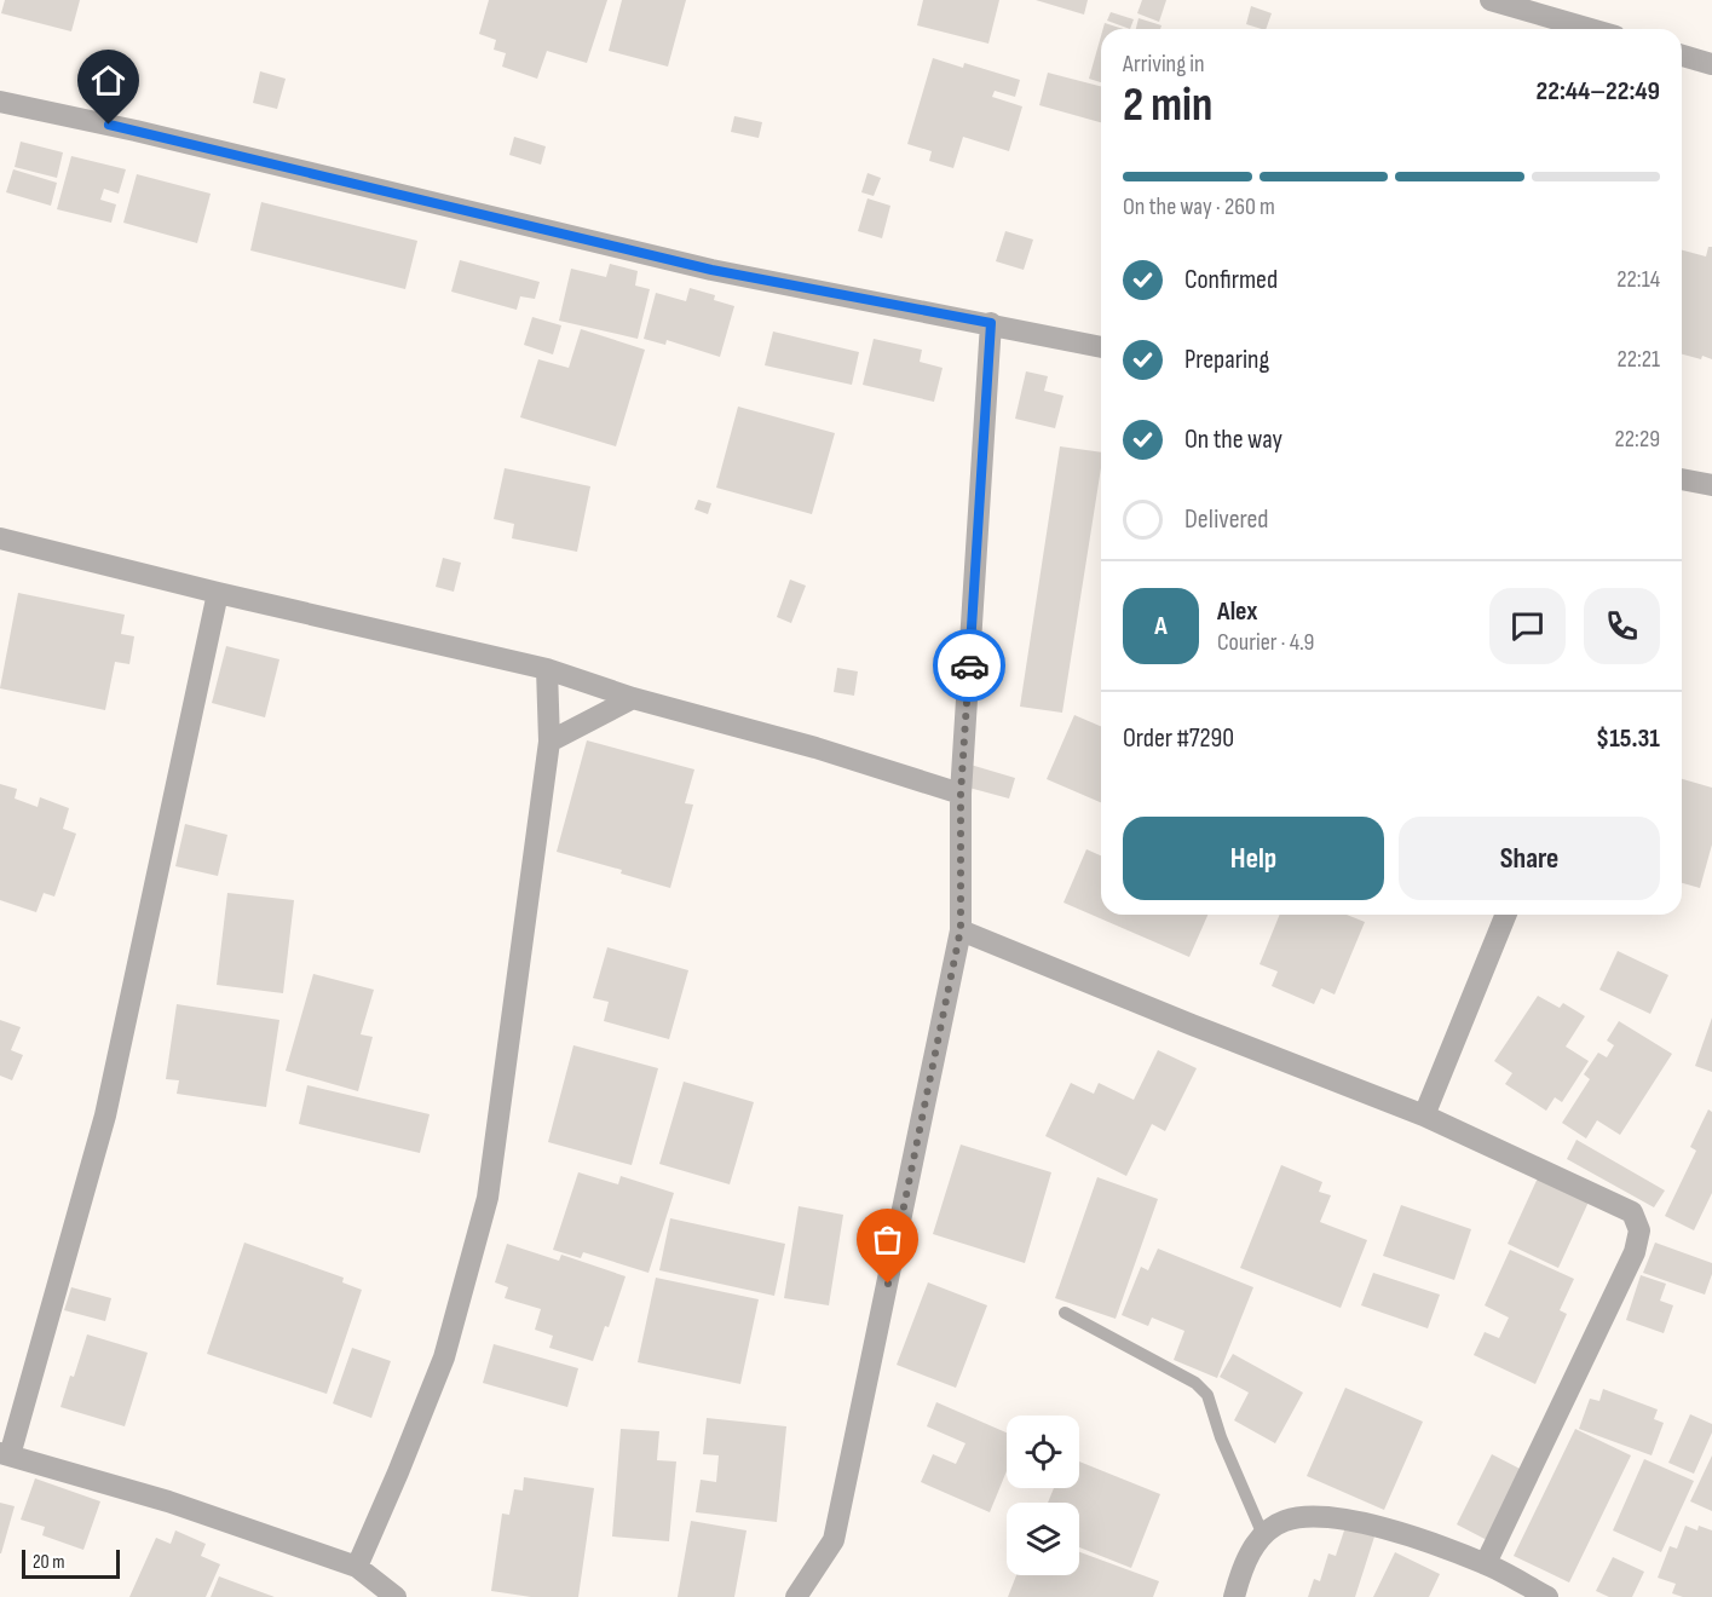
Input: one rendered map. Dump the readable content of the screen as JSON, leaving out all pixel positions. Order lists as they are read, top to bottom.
{
  "scale_bar": "20 m",
  "page": {
    "heading": ["2 min", "Arriving in", "22:44–22:49"],
    "panel": [
      "Alex",
      "Courier · 4.9",
      "Order #7290",
      "$15.31"
    ],
    "bar": "On the way · 260 m",
    "list": [
      ["Confirmed", "22:14"],
      ["Preparing", "22:21"],
      ["On the way", "22:29"],
      "Delivered"
    ],
    "round": "A",
    "buttons": ["Help", "Share"],
    "scale": "20 m"
  }
}
